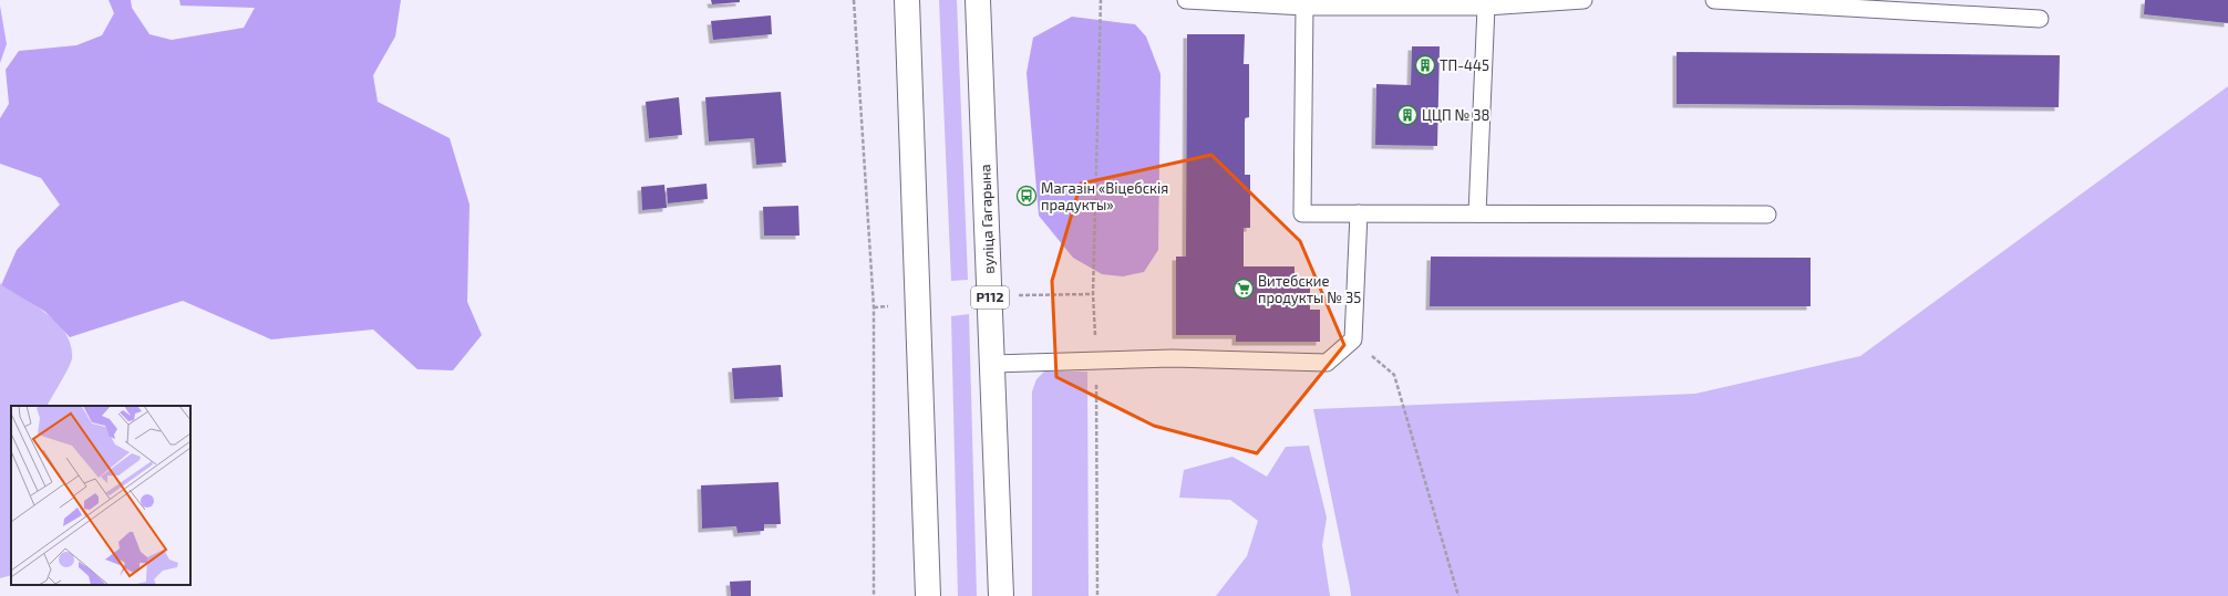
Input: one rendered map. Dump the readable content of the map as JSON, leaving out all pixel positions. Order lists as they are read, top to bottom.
{
  "streets": {
    "main road": ["вуліца Гагарына", "Р112"]
  },
  "places": {
    "building": ["ТП-445", "ЦЦП № 38"],
    "bus stop": ["Магазін «Віцебскія прадукты»"],
    "supermarket": ["Витебские продукты № 35"]
  }
}
